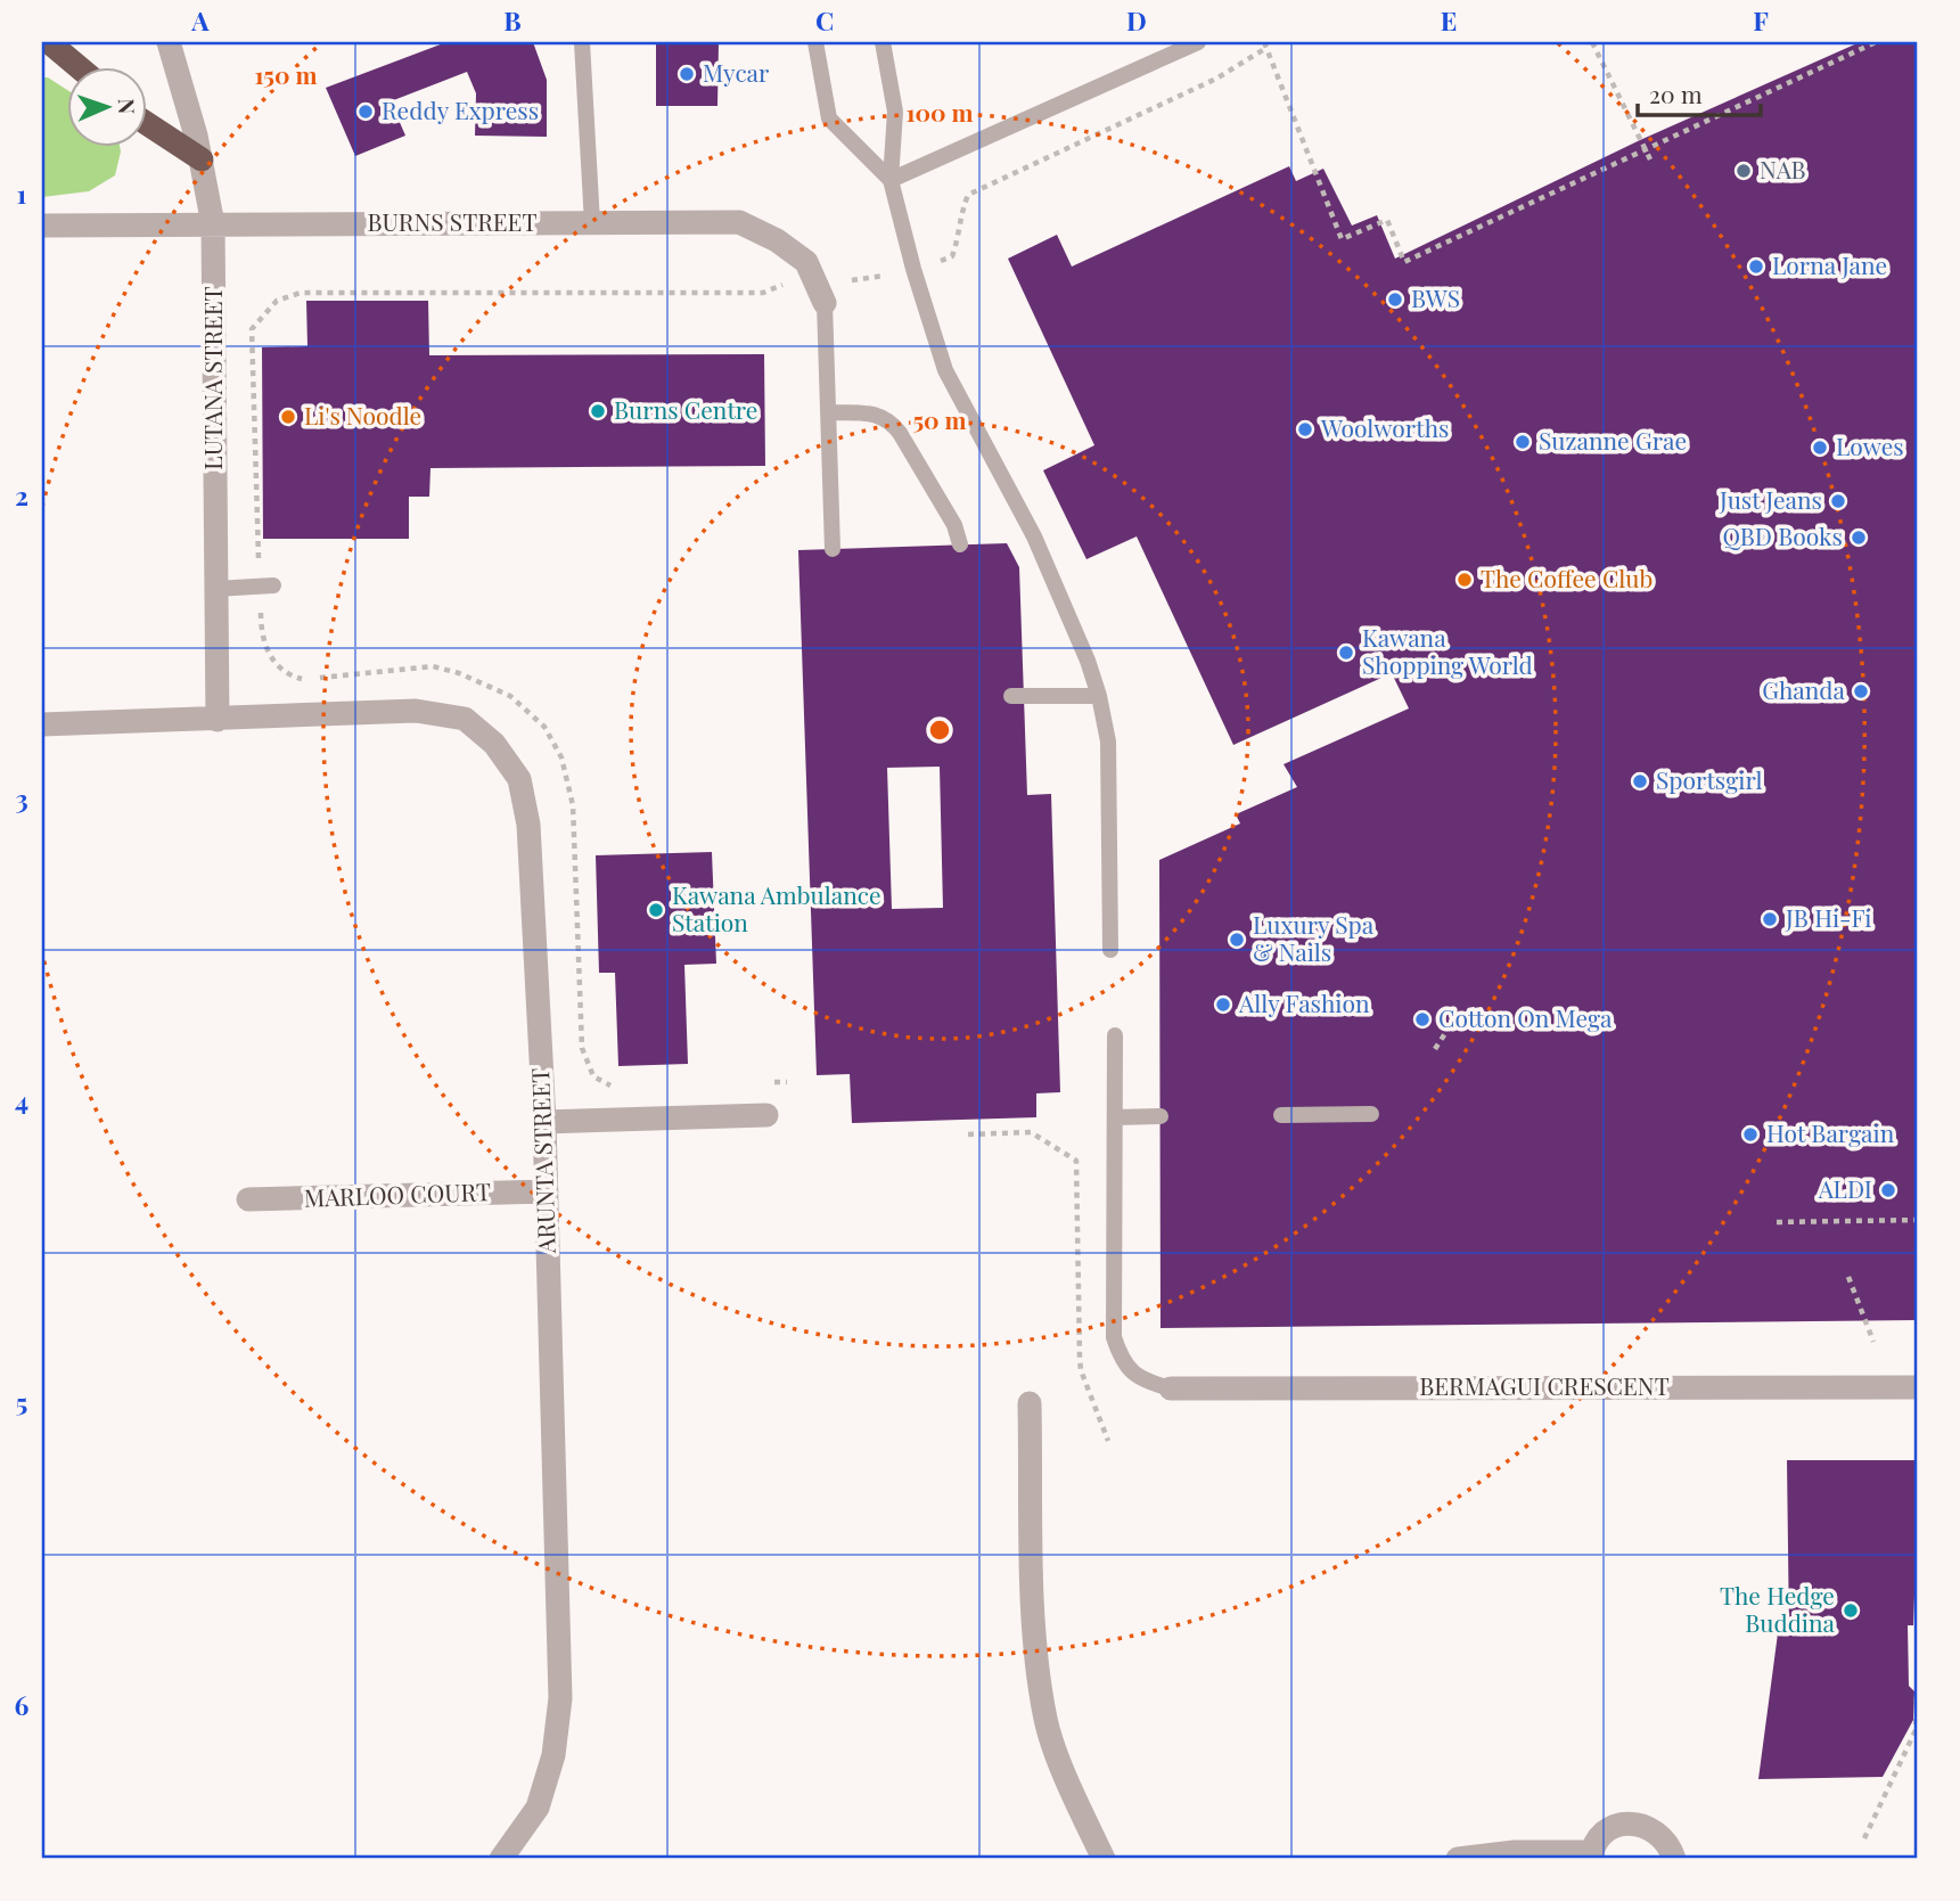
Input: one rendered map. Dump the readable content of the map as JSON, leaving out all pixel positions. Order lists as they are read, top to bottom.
{
  "streets": {
    "street": [
      "BURNS STREET",
      "LUTANA STREET",
      "ARUNTA STREET",
      "MARLOO COURT",
      "BERMAGUI CRESCENT"
    ]
  },
  "crossings": [
    ["BURNS STREET", "LUTANA STREET"],
    ["LUTANA STREET", "ARUNTA STREET"],
    ["ARUNTA STREET", "MARLOO COURT"]
  ],
  "places": [
    "Mycar",
    "Reddy Express",
    "NAB",
    "Lorna Jane",
    "BWS",
    "Burns Centre",
    "Li's Noodle",
    "Woolworths",
    "Suzanne Grae",
    "Lowes",
    "Just Jeans",
    "QBD Books",
    "The Coffee Club",
    "Kawana Shopping World",
    "Ghanda",
    "Sportsgirl",
    "Kawana Ambulance Station",
    "JB Hi-Fi",
    "Luxury Spa & Nails",
    "Ally Fashion",
    "Cotton On Mega",
    "Hot Bargain",
    "ALDI",
    "The Hedge Buddina"
  ],
  "scale_bar": "20 m",
  "north": "right",
  "grid": {
    "columns": [
      "A",
      "B",
      "C",
      "D",
      "E",
      "F"
    ],
    "rows": [
      "1",
      "2",
      "3",
      "4",
      "5",
      "6"
    ]
  },
  "rings": ["150 m", "100 m", "50 m"]
}
